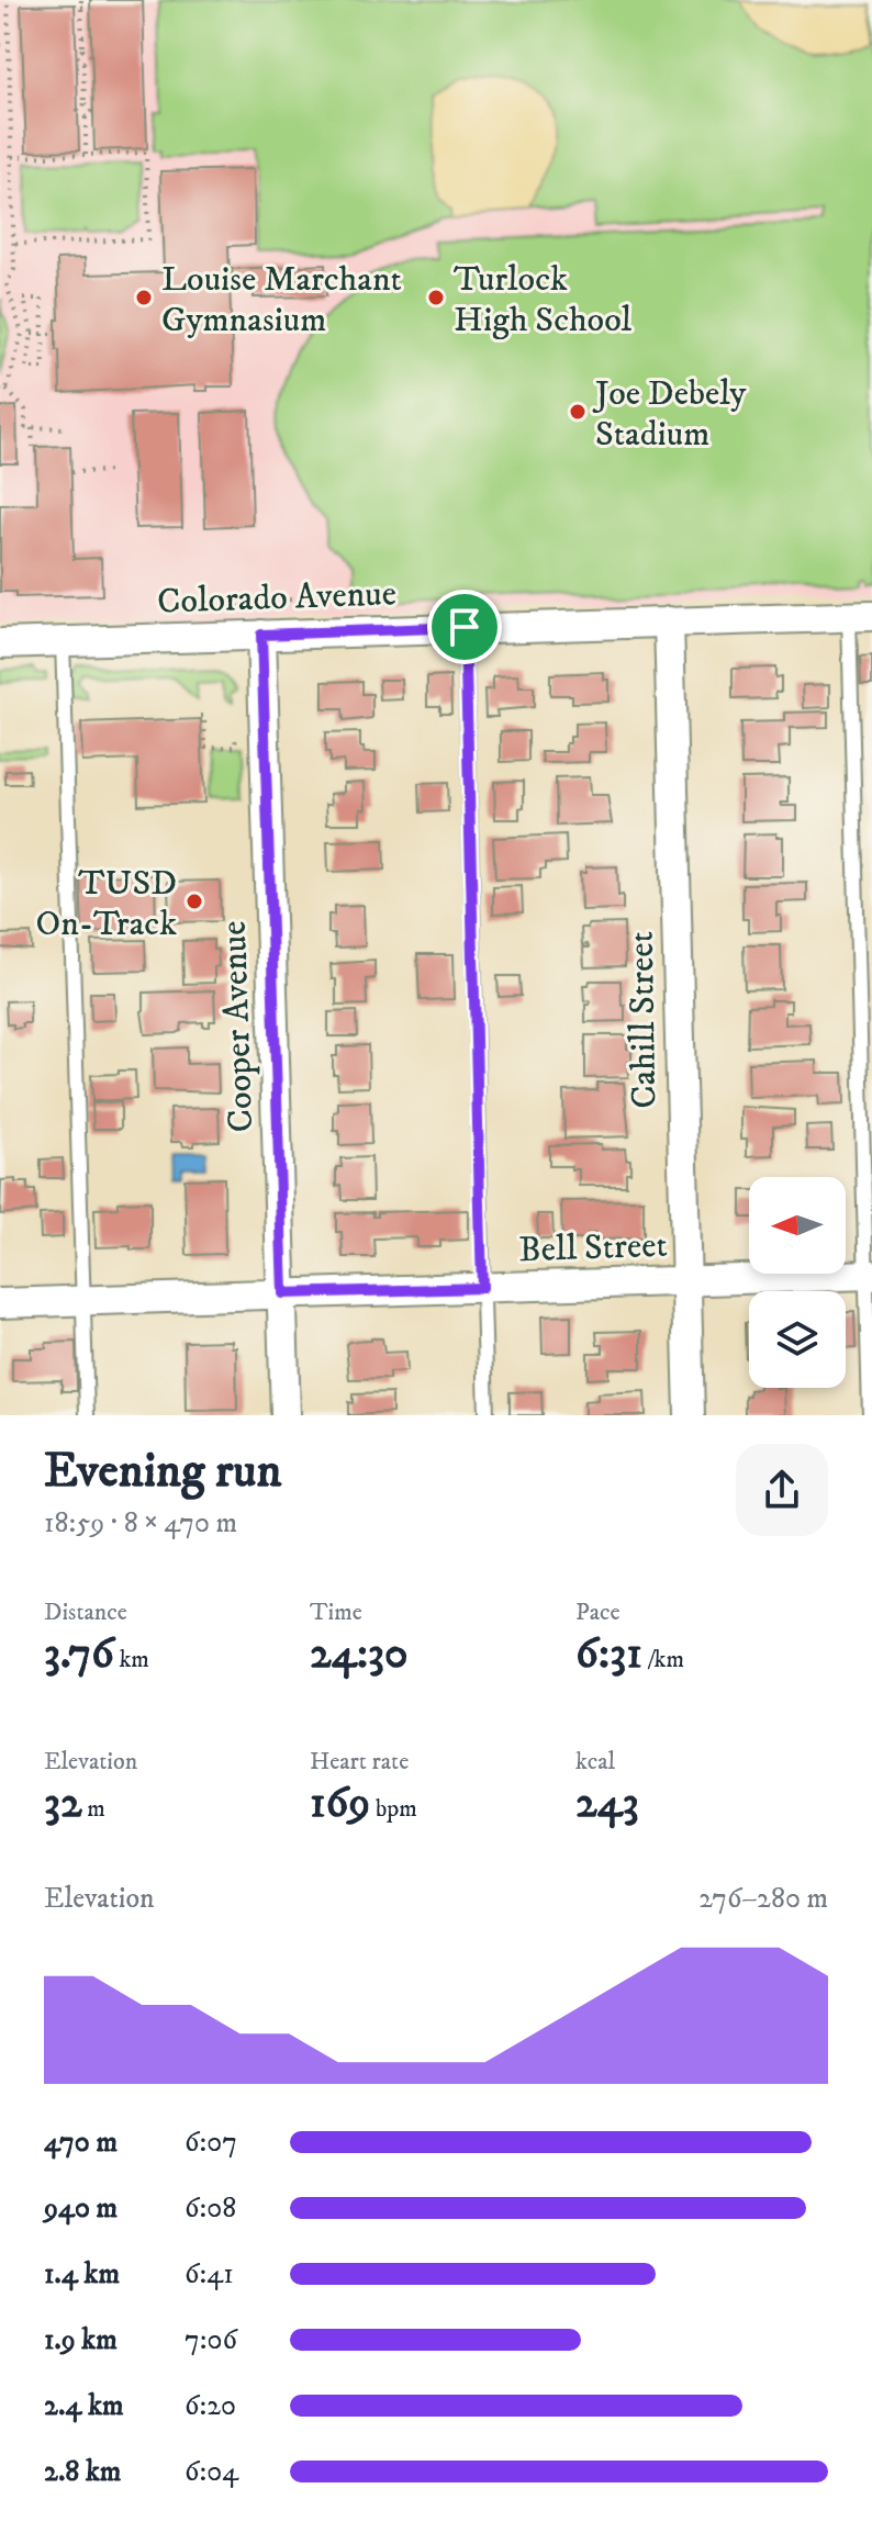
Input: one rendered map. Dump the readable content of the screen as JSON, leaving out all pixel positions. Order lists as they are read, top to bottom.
{
  "streets": {
    "street": [
      "Colorado Avenue",
      "Cahill Street",
      "Cooper Avenue",
      "Bell Street"
    ]
  },
  "crossings": [
    ["Colorado Avenue", "Cahill Street"],
    ["Colorado Avenue", "Cooper Avenue"],
    ["Cahill Street", "Bell Street"],
    ["Cooper Avenue", "Bell Street"]
  ],
  "places": [
    "Louise Marchant Gymnasium",
    "Turlock High School",
    "Joe Debely Stadium",
    "TUSD On-Track"
  ],
  "north": "left",
  "page": {
    "heading": ["Evening run", "18:59 · 8 × 470 m"],
    "stats": [
      ["Distance", "3.76 km"],
      ["Time", "24:30"],
      ["Pace", "6:31 /km"],
      ["Elevation", "32 m"],
      ["Heart rate", "169 bpm"],
      ["kcal", "243"]
    ],
    "chart": ["Elevation", "276–280 m"],
    "list": [
      {
        "name": "470 m",
        "note": "6:07"
      },
      {
        "name": "940 m",
        "note": "6:08"
      },
      {
        "name": "1.4 km",
        "note": "6:41"
      },
      {
        "name": "1.9 km",
        "note": "7:06"
      },
      {
        "name": "2.4 km",
        "note": "6:20"
      },
      {
        "name": "2.8 km",
        "note": "6:04"
      }
    ]
  }
}
